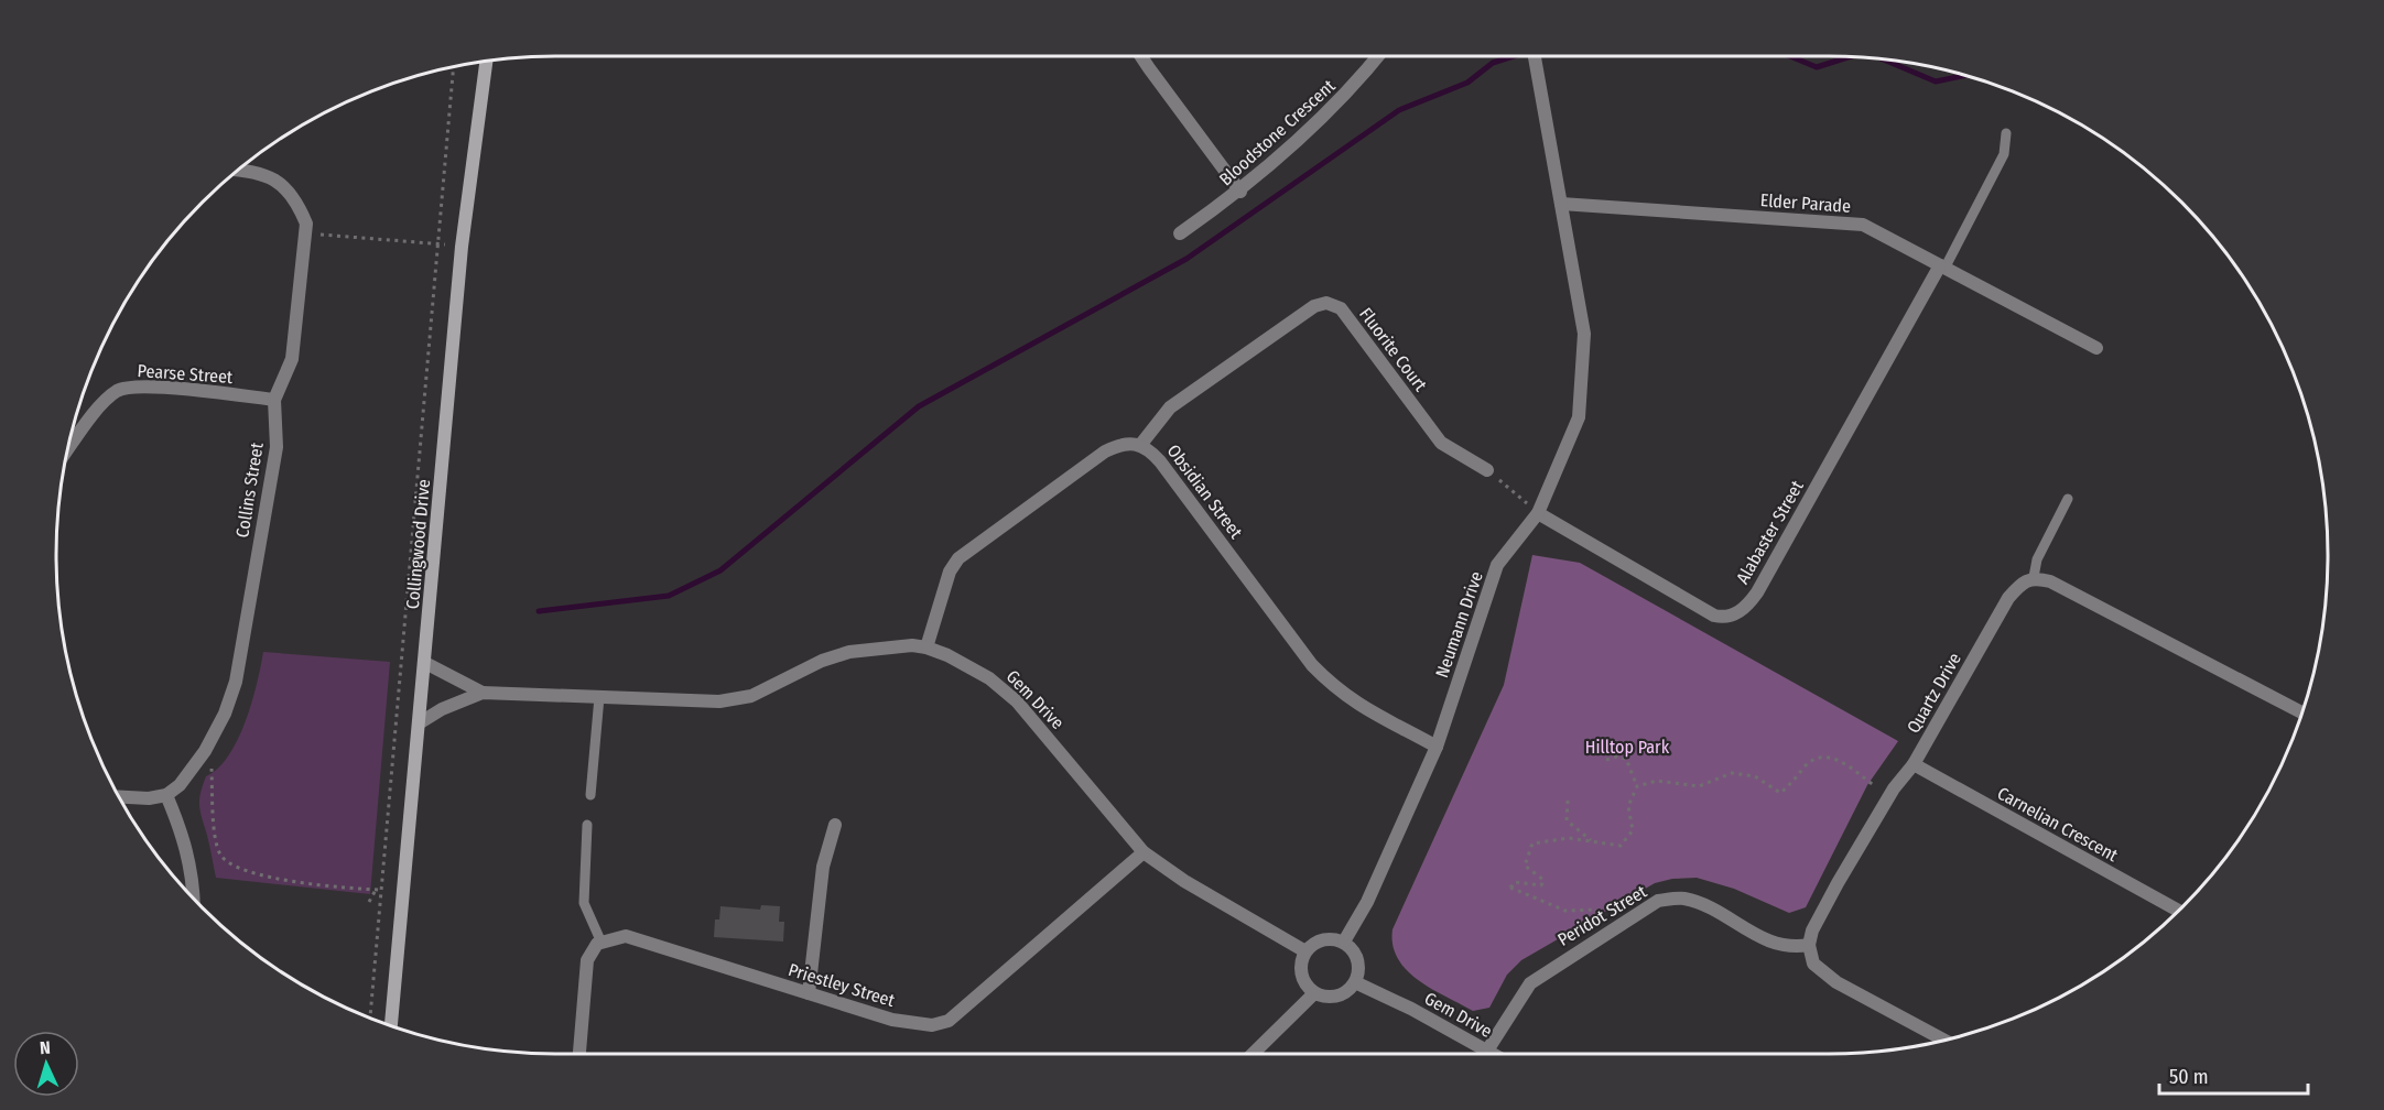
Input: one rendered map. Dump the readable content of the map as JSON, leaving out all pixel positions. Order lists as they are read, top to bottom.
{
  "streets": {
    "main road": ["Collingwood Drive"],
    "street": [
      "Bloodstone Crescent",
      "Elder Parade",
      "Fluorite Court",
      "Pearse Street",
      "Collins Street",
      "Obsidian Street",
      "Alabaster Street",
      "Neumann Drive",
      "Quartz Drive",
      "Gem Drive",
      "Carnelian Crescent",
      "Peridot Street",
      "Priestley Street"
    ]
  },
  "crossings": [
    ["Elder Parade", "Alabaster Street"],
    ["Elder Parade", "Neumann Drive"],
    ["Fluorite Court", "Obsidian Street"],
    ["Pearse Street", "Collins Street"],
    ["Obsidian Street", "Neumann Drive"],
    ["Obsidian Street", "Gem Drive"],
    ["Alabaster Street", "Neumann Drive"],
    ["Collingwood Drive", "Gem Drive"],
    ["Neumann Drive", "Gem Drive"],
    ["Quartz Drive", "Carnelian Crescent"],
    ["Quartz Drive", "Peridot Street"],
    ["Gem Drive", "Peridot Street"],
    ["Gem Drive", "Priestley Street"]
  ],
  "parks": ["Hilltop Park"],
  "scale_bar": "50 m",
  "north": "top"
}
